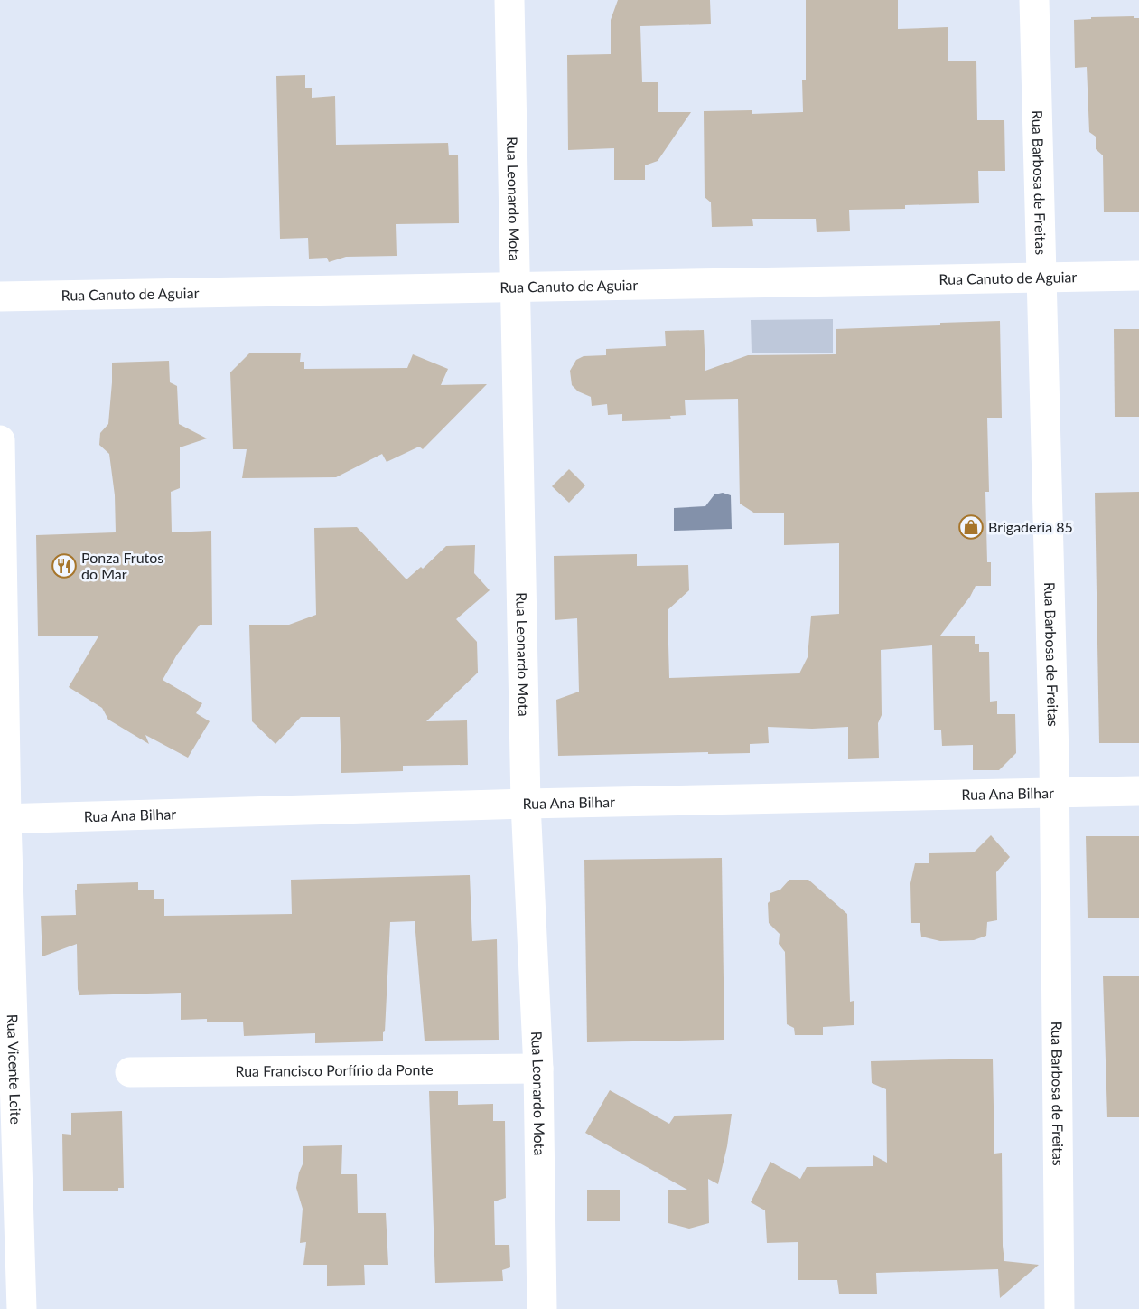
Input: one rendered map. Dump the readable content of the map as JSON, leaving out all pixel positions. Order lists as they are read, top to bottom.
{
  "streets": {
    "street": [
      "Rua Barbosa de Freitas",
      "Rua Leonardo Mota",
      "Rua Canuto de Aguiar",
      "Rua Ana Bilhar",
      "Rua Vicente Leite",
      "Rua Francisco Porfírio da Ponte"
    ]
  },
  "crossings": [
    ["Rua Barbosa de Freitas", "Rua Canuto de Aguiar"],
    ["Rua Barbosa de Freitas", "Rua Ana Bilhar"],
    ["Rua Leonardo Mota", "Rua Canuto de Aguiar"],
    ["Rua Leonardo Mota", "Rua Ana Bilhar"],
    ["Rua Leonardo Mota", "Rua Francisco Porfírio da Ponte"],
    ["Rua Ana Bilhar", "Rua Vicente Leite"]
  ],
  "places": {
    "shop": ["Brigaderia 85"],
    "restaurant": ["Ponza Frutos do Mar"]
  }
}
